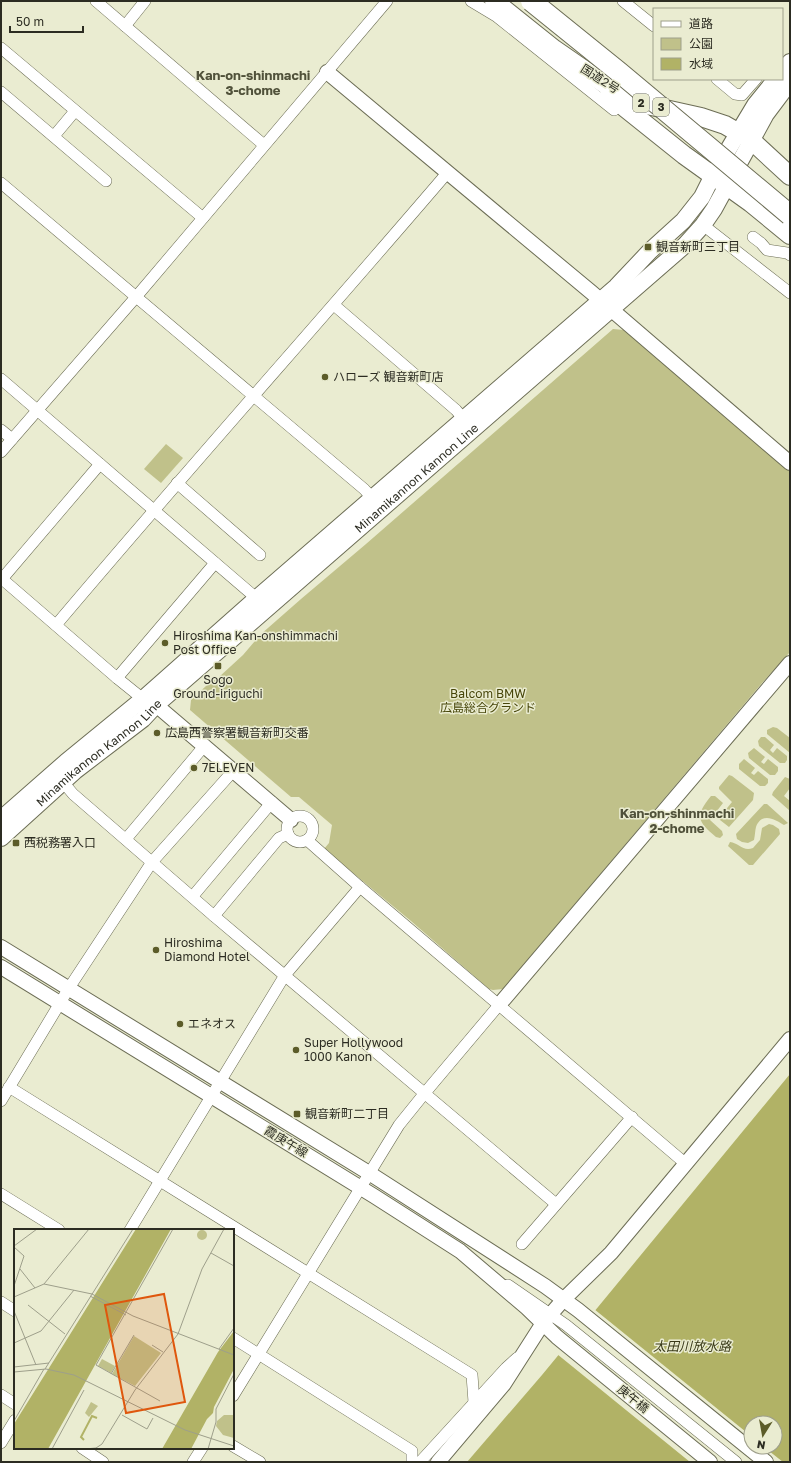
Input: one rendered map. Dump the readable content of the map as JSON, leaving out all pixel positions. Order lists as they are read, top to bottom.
{
  "streets": {
    "highway": ["国道2号", "2", "3"],
    "main road": ["Minamikannon Kannon Line"],
    "street": ["霞庚午線", "庚午橋"]
  },
  "crossings": [
    ["国道2号", "2"],
    ["国道2号", "Minamikannon Kannon Line"],
    ["2", "Minamikannon Kannon Line"],
    ["霞庚午線", "庚午橋"]
  ],
  "districts": ["Kan-on-shinmachi 3-chome", "Kan-on-shinmachi 2-chome"],
  "water": ["太田川放水路"],
  "parks": ["Balcom BMW 広島総合グランド"],
  "places": {
    "transit": [
      "観音新町三丁目",
      "Sogo Ground-iriguchi",
      "西税務署入口",
      "観音新町二丁目"
    ],
    "other": [
      "ハローズ 観音新町店",
      "Hiroshima Kan-onshimmachi Post Office",
      "広島西警察署観音新町交番",
      "7ELEVEN",
      "Hiroshima Diamond Hotel",
      "エネオス",
      "Super Hollywood 1000 Kanon"
    ]
  },
  "legend": ["道路", "公園", "水域"],
  "scale_bar": "50 m",
  "north": "bottom"
}
